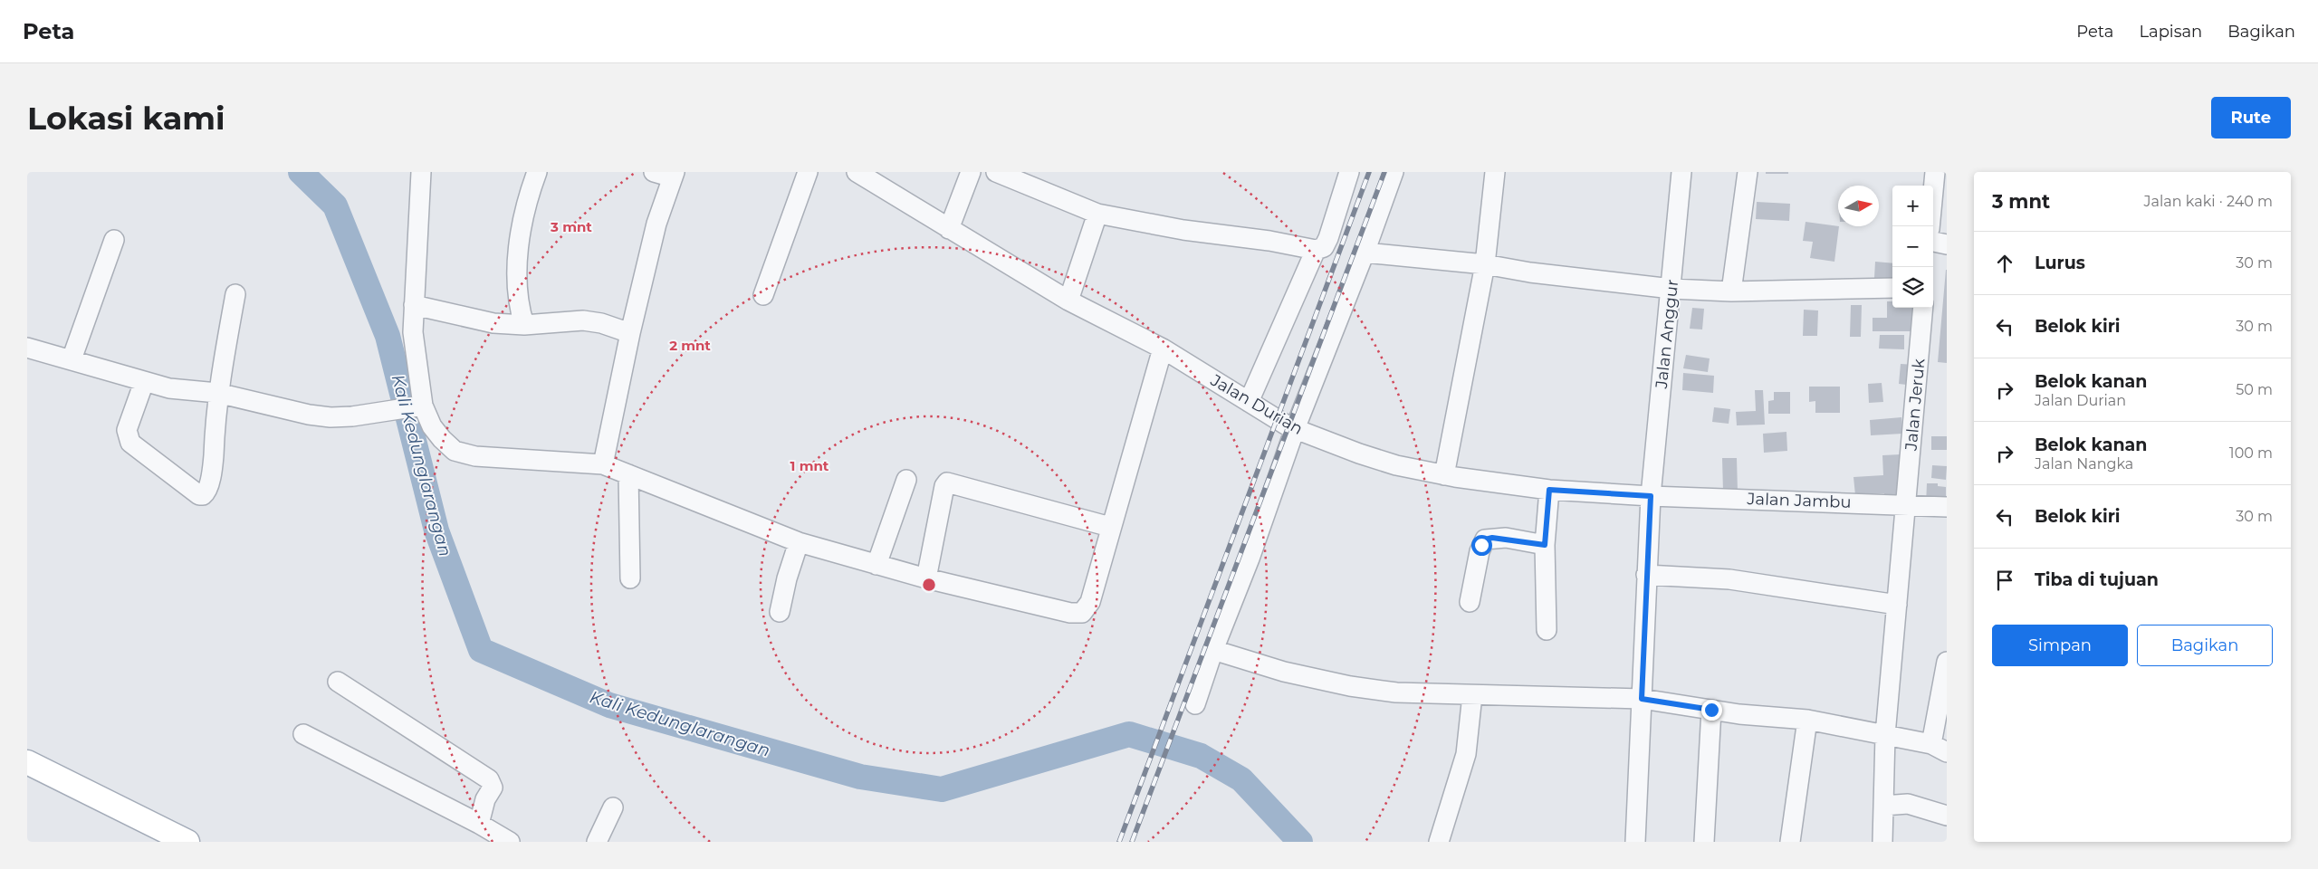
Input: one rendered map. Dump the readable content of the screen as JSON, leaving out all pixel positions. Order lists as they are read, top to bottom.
{
  "streets": {
    "street": [
      "Jalan Anggur",
      "Jalan Durian",
      "Jalan Jeruk",
      "Jalan Jambu"
    ]
  },
  "crossings": [
    ["Jalan Anggur", "Jalan Durian"],
    ["Jalan Anggur", "Jalan Jambu"],
    ["Jalan Durian", "Jalan Jambu"],
    ["Jalan Jeruk", "Jalan Jambu"]
  ],
  "water": ["Kali Kedunglarangan"],
  "north": "right",
  "page": {
    "header": "Peta",
    "nav": ["Peta", "Lapisan", "Bagikan"],
    "buttons": [
      "Rute",
      ["Simpan", "Bagikan"]
    ],
    "title": "Lokasi kami",
    "heading": ["3 mnt", "Jalan kaki · 240 m"],
    "map_buttons": ["+", "−"],
    "list": [
      ["Lurus", "30 m"],
      ["Belok kiri", "30 m"],
      ["Belok kanan", "Jalan Durian", "50 m"],
      ["Belok kanan", "Jalan Nangka", "100 m"],
      ["Belok kiri", "30 m"],
      "Tiba di tujuan"
    ]
  },
  "rings": ["3 mnt", "2 mnt", "1 mnt"]
}
